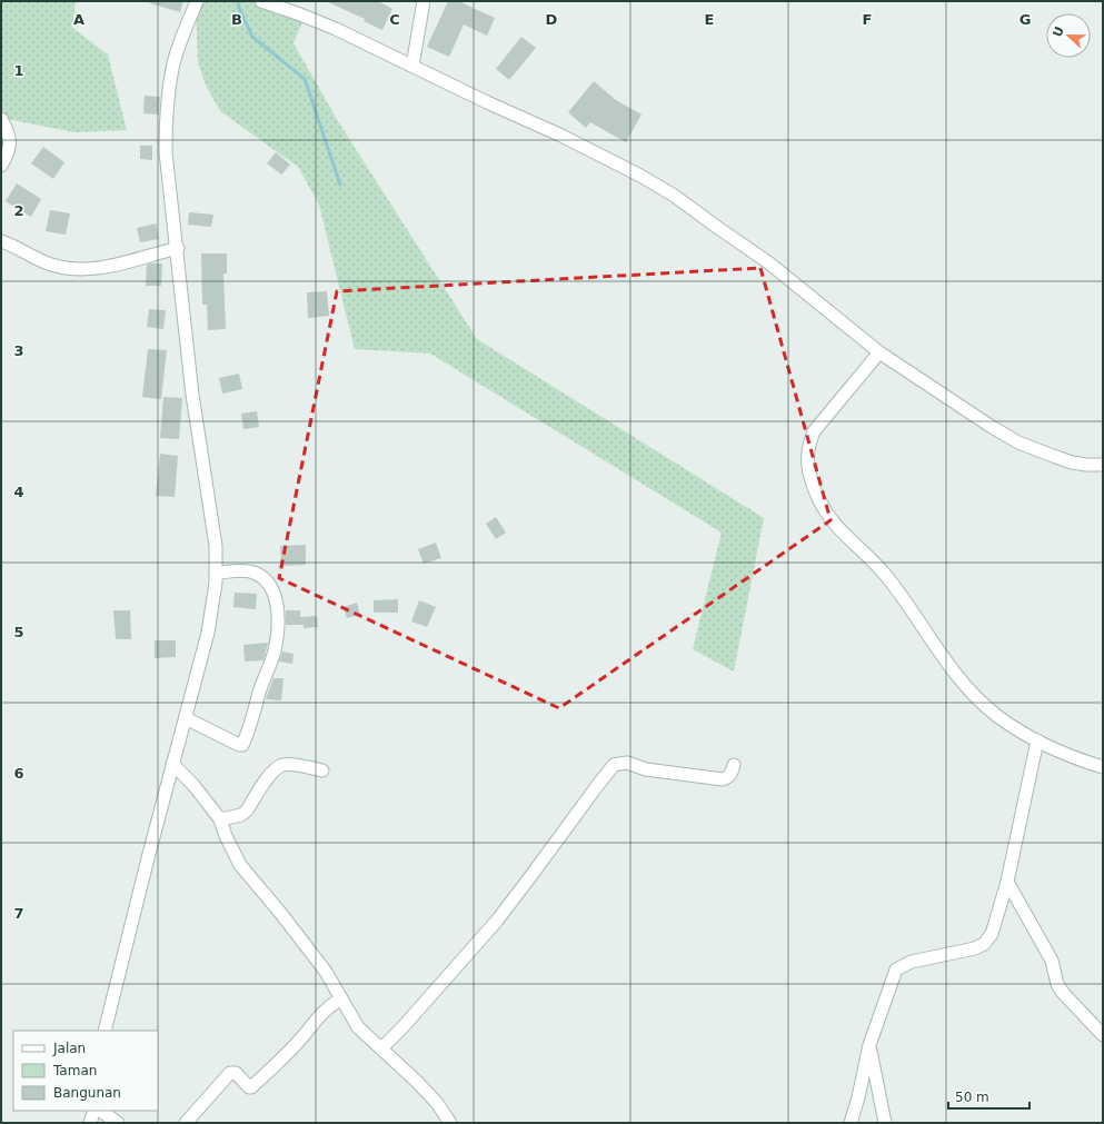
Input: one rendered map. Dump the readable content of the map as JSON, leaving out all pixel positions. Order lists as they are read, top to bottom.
{
  "legend": ["Jalan", "Taman", "Bangunan"],
  "scale_bar": "50 m",
  "north": "left",
  "grid": {
    "columns": [
      "A",
      "B",
      "C",
      "D",
      "E",
      "F",
      "G"
    ],
    "rows": [
      "1",
      "2",
      "3",
      "4",
      "5",
      "6",
      "7"
    ]
  }
}
